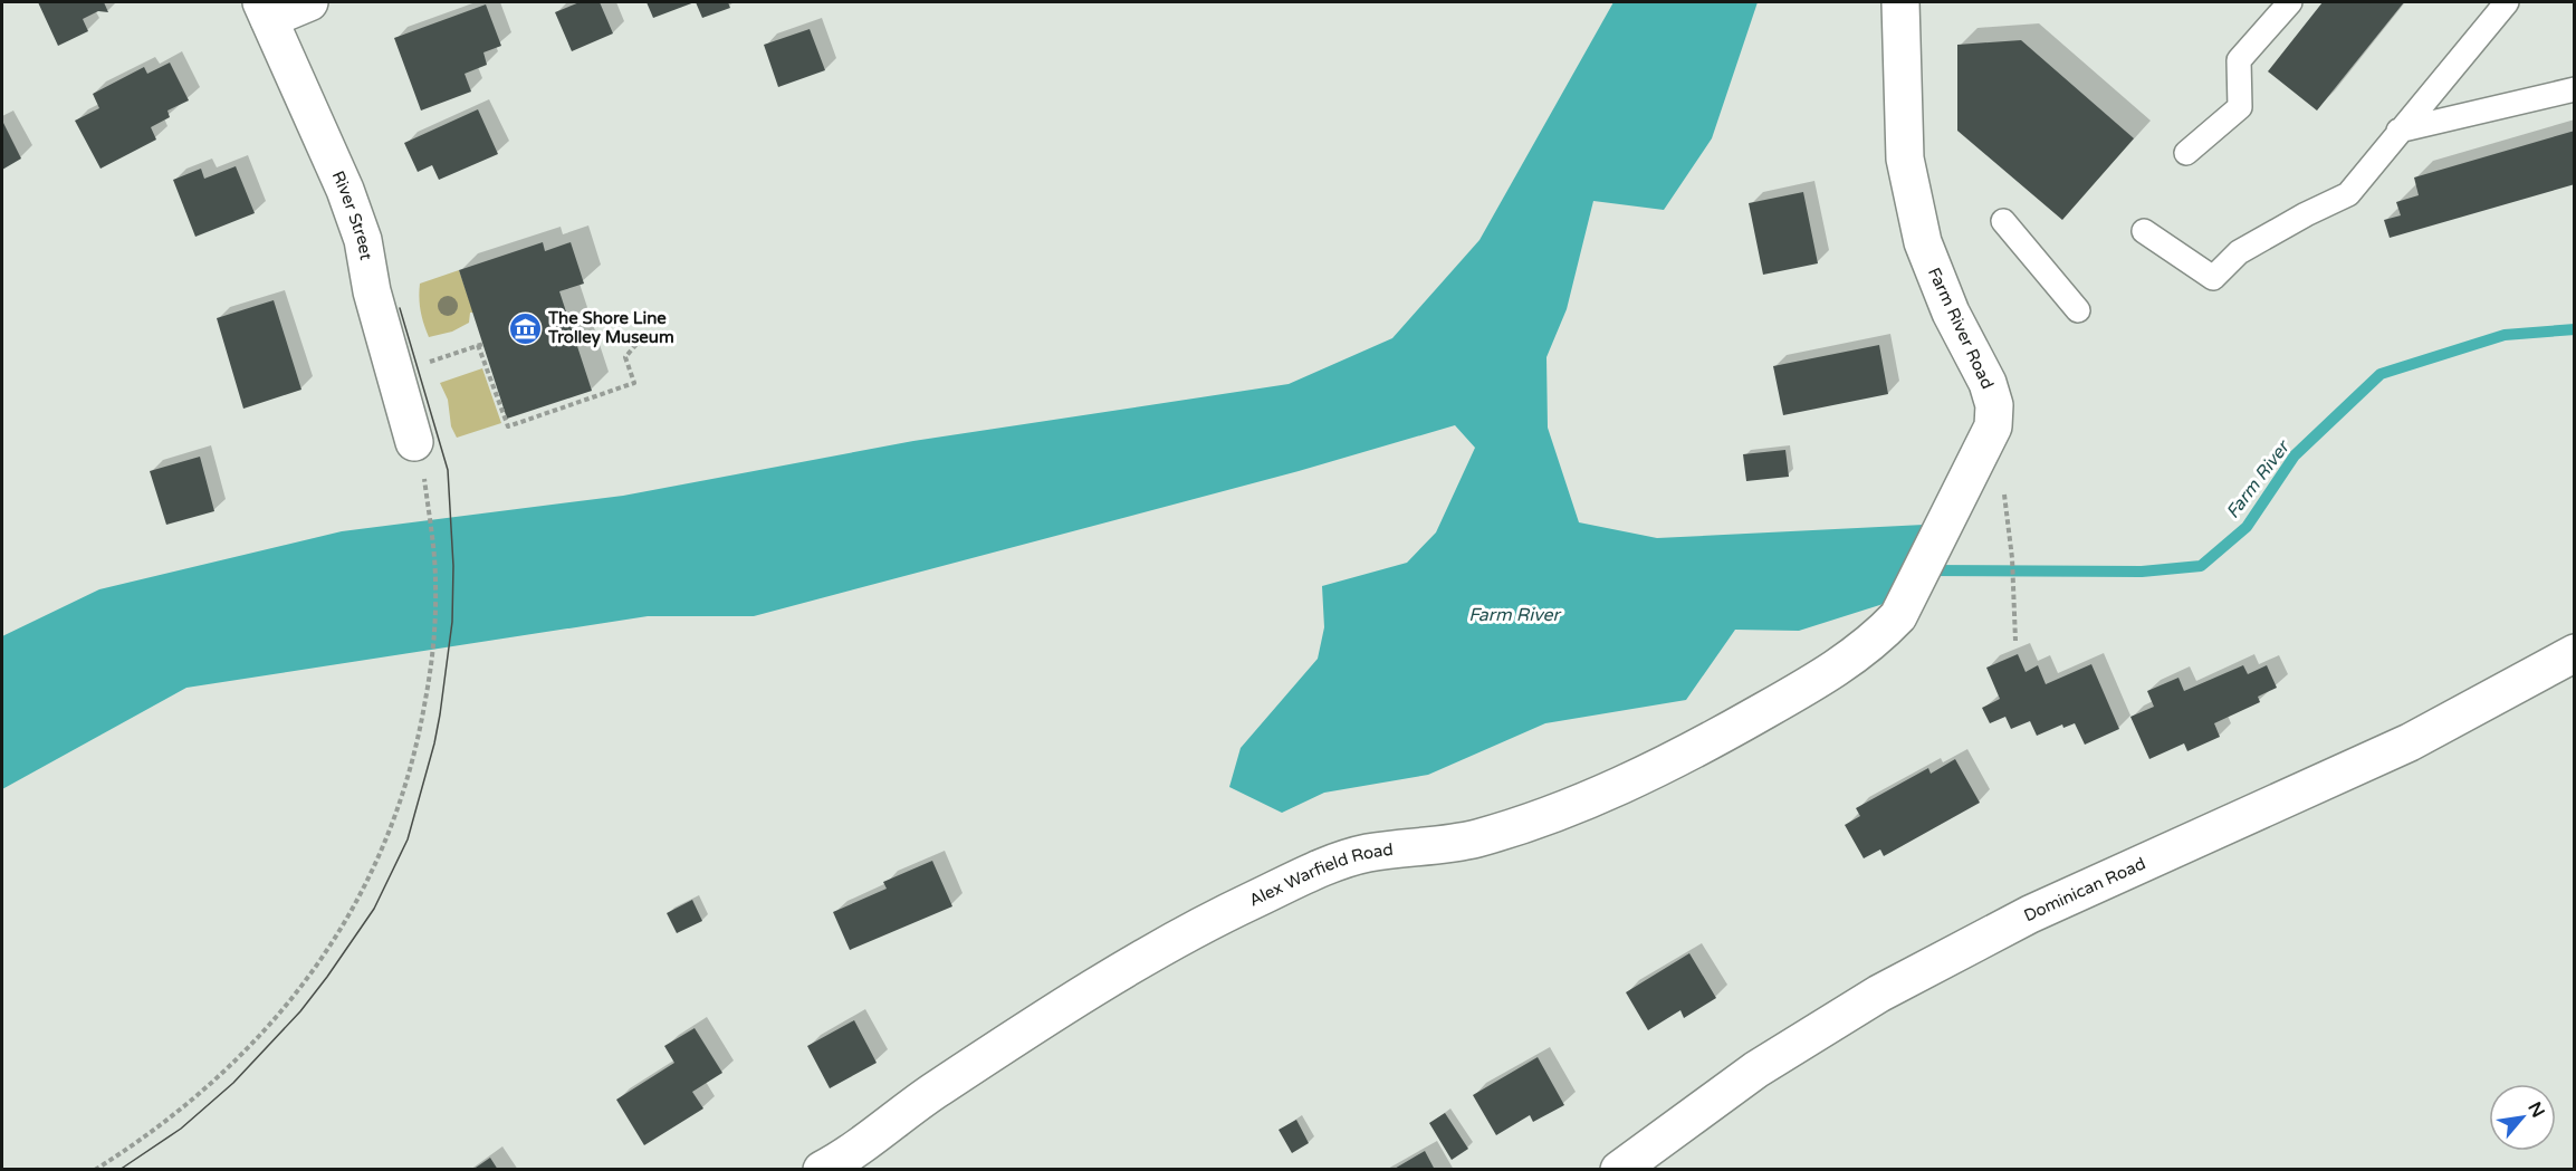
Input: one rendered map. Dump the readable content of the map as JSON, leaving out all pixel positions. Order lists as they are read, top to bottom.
{
  "streets": {
    "street": [
      "River Street",
      "Farm River Road",
      "Alex Warfield Road",
      "Dominican Road"
    ]
  },
  "crossings": [
    ["Farm River Road", "Alex Warfield Road"]
  ],
  "water": ["Farm River"],
  "places": {
    "museum": ["The Shore Line Trolley Museum"]
  },
  "north": "top right"
}
